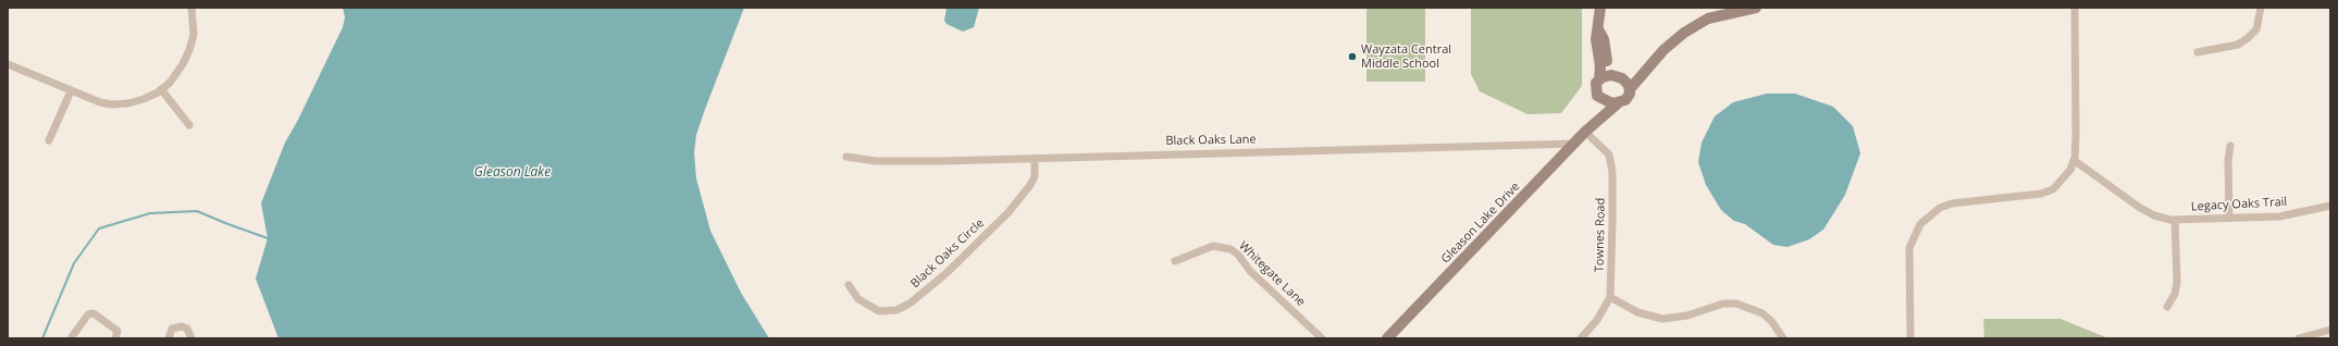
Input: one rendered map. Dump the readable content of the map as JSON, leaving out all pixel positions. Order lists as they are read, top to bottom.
{
  "streets": {
    "main road": ["Gleason Lake Drive"],
    "street": [
      "Black Oaks Lane",
      "Legacy Oaks Trail",
      "Townes Road",
      "Black Oaks Circle",
      "Whitegate Lane"
    ]
  },
  "crossings": [
    ["Black Oaks Lane", "Gleason Lake Drive"],
    ["Black Oaks Lane", "Black Oaks Circle"],
    ["Gleason Lake Drive", "Townes Road"]
  ],
  "water": ["Gleason Lake"],
  "places": ["Wayzata Central Middle School"]
}
